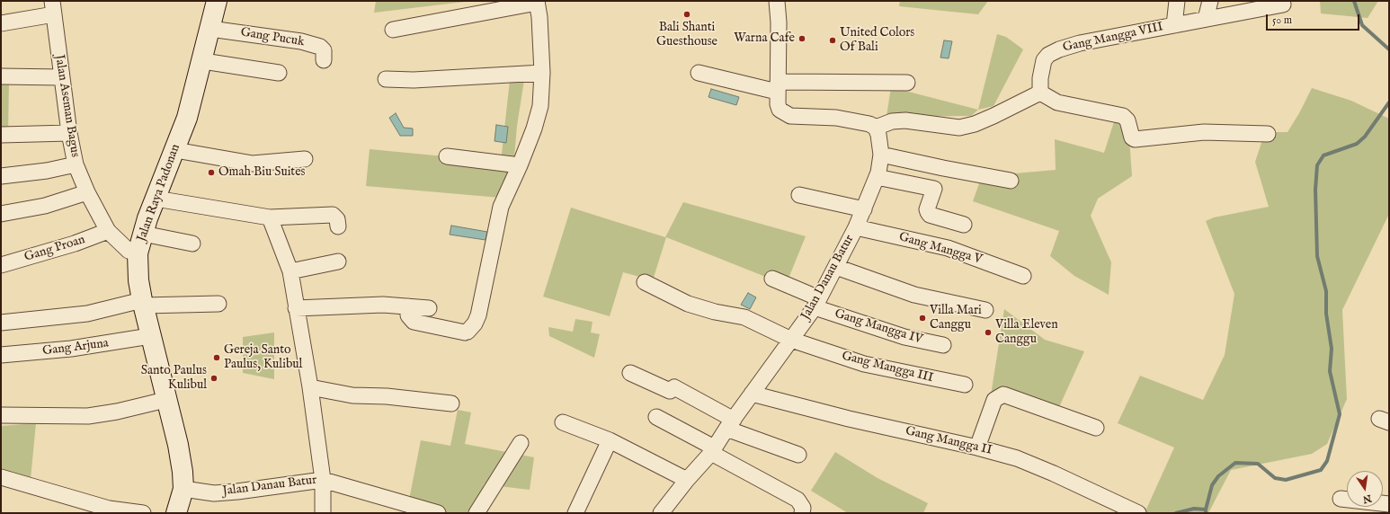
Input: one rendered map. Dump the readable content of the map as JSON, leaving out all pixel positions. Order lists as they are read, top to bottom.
{
  "streets": {
    "main road": ["Jalan Raya Padonan"],
    "street": [
      "Gang Pucuk",
      "Gang Mangga VIII",
      "Jalan Aseman Bagus",
      "Gang Proan",
      "Gang Mangga V",
      "Jalan Danau Batur",
      "Gang Mangga IV",
      "Gang Arjuna",
      "Gang Mangga III",
      "Gang Mangga II"
    ]
  },
  "crossings": [
    ["Gang Pucuk", "Jalan Raya Padonan"],
    ["Jalan Aseman Bagus", "Jalan Raya Padonan"],
    ["Jalan Aseman Bagus", "Gang Proan"],
    ["Jalan Raya Padonan", "Jalan Danau Batur"],
    ["Jalan Raya Padonan", "Gang Arjuna"],
    ["Gang Mangga V", "Jalan Danau Batur"],
    ["Jalan Danau Batur", "Gang Mangga IV"],
    ["Jalan Danau Batur", "Gang Mangga III"],
    ["Jalan Danau Batur", "Gang Mangga II"]
  ],
  "places": [
    "Bali Shanti Guesthouse",
    "Warna Cafe",
    "United Colors Of Bali",
    "Omah Biu Suites",
    "Villa Mari Canggu",
    "Villa Eleven Canggu",
    "Gereja Santo Paulus, Kulibul",
    "Santo Paulus Kulibul"
  ],
  "scale_bar": "50 m",
  "north": "bottom"
}
